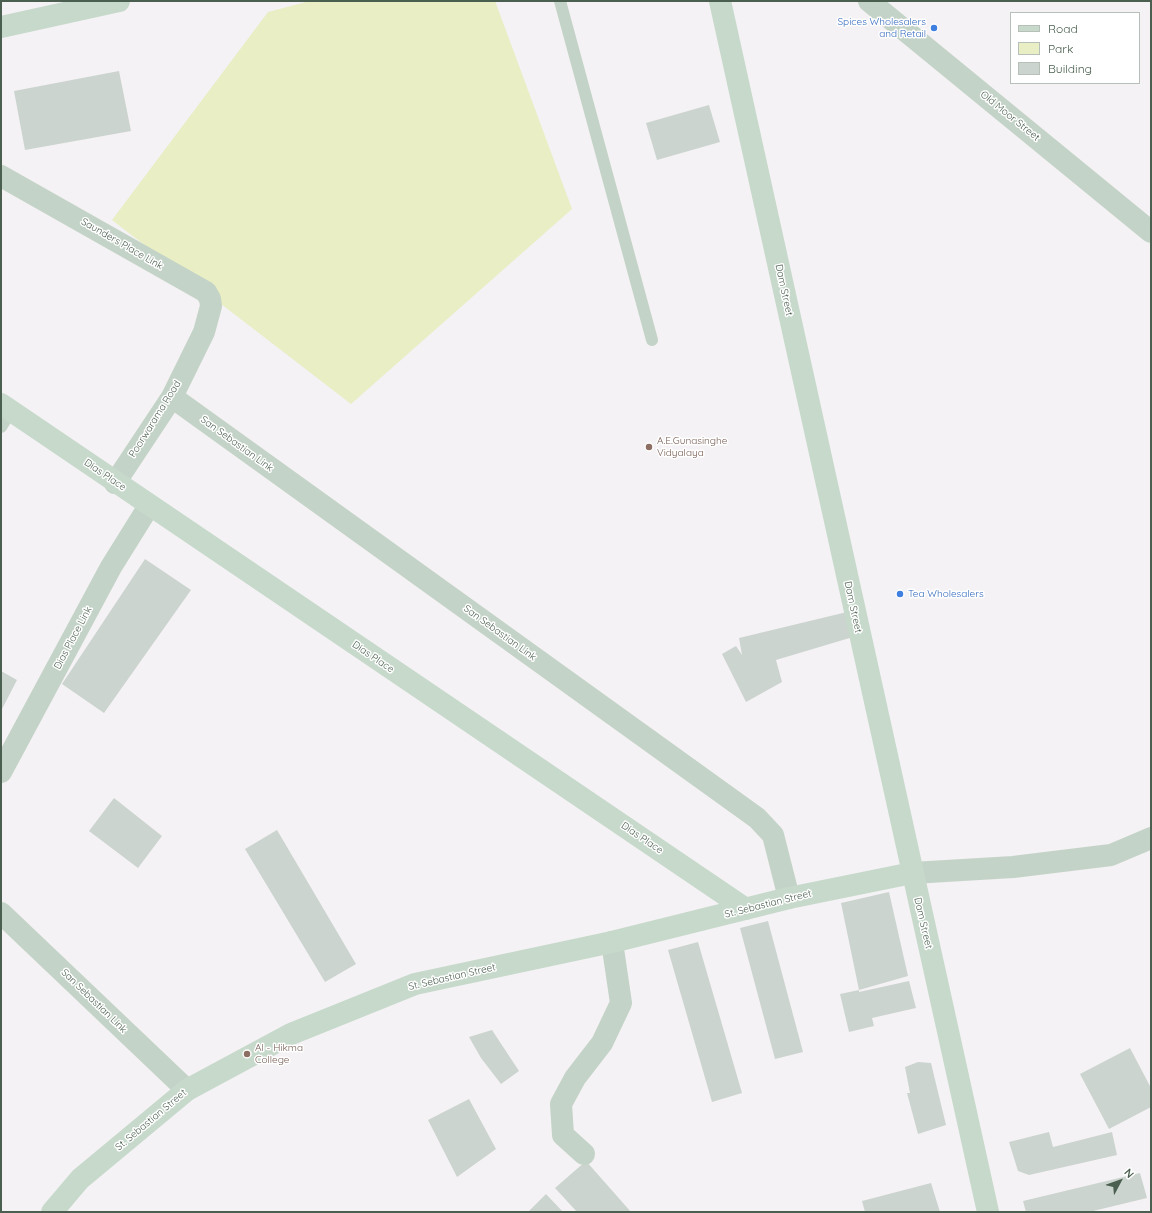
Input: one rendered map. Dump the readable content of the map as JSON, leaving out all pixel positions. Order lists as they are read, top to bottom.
{
  "streets": {
    "street": [
      "Old Moor Street",
      "Saunders Place Link",
      "Dam Street",
      "Poorwarama Road",
      "San Sebastian Link",
      "Dias Place",
      "Dias Place Link",
      "St. Sebastian Street"
    ]
  },
  "crossings": [
    ["Saunders Place Link", "Poorwarama Road"],
    ["Dam Street", "St. Sebastian Street"],
    ["Poorwarama Road", "San Sebastian Link"],
    ["Poorwarama Road", "Dias Place"],
    ["San Sebastian Link", "St. Sebastian Street"],
    ["Dias Place", "Dias Place Link"],
    ["Dias Place", "St. Sebastian Street"]
  ],
  "places": [
    "Spices Wholesalers and Retail",
    "A.E.Gunasinghe Vidyalaya",
    "Tea Wholesalers",
    "Al - Hikma College"
  ],
  "legend": ["Road", "Park", "Building"],
  "north": "top right"
}
